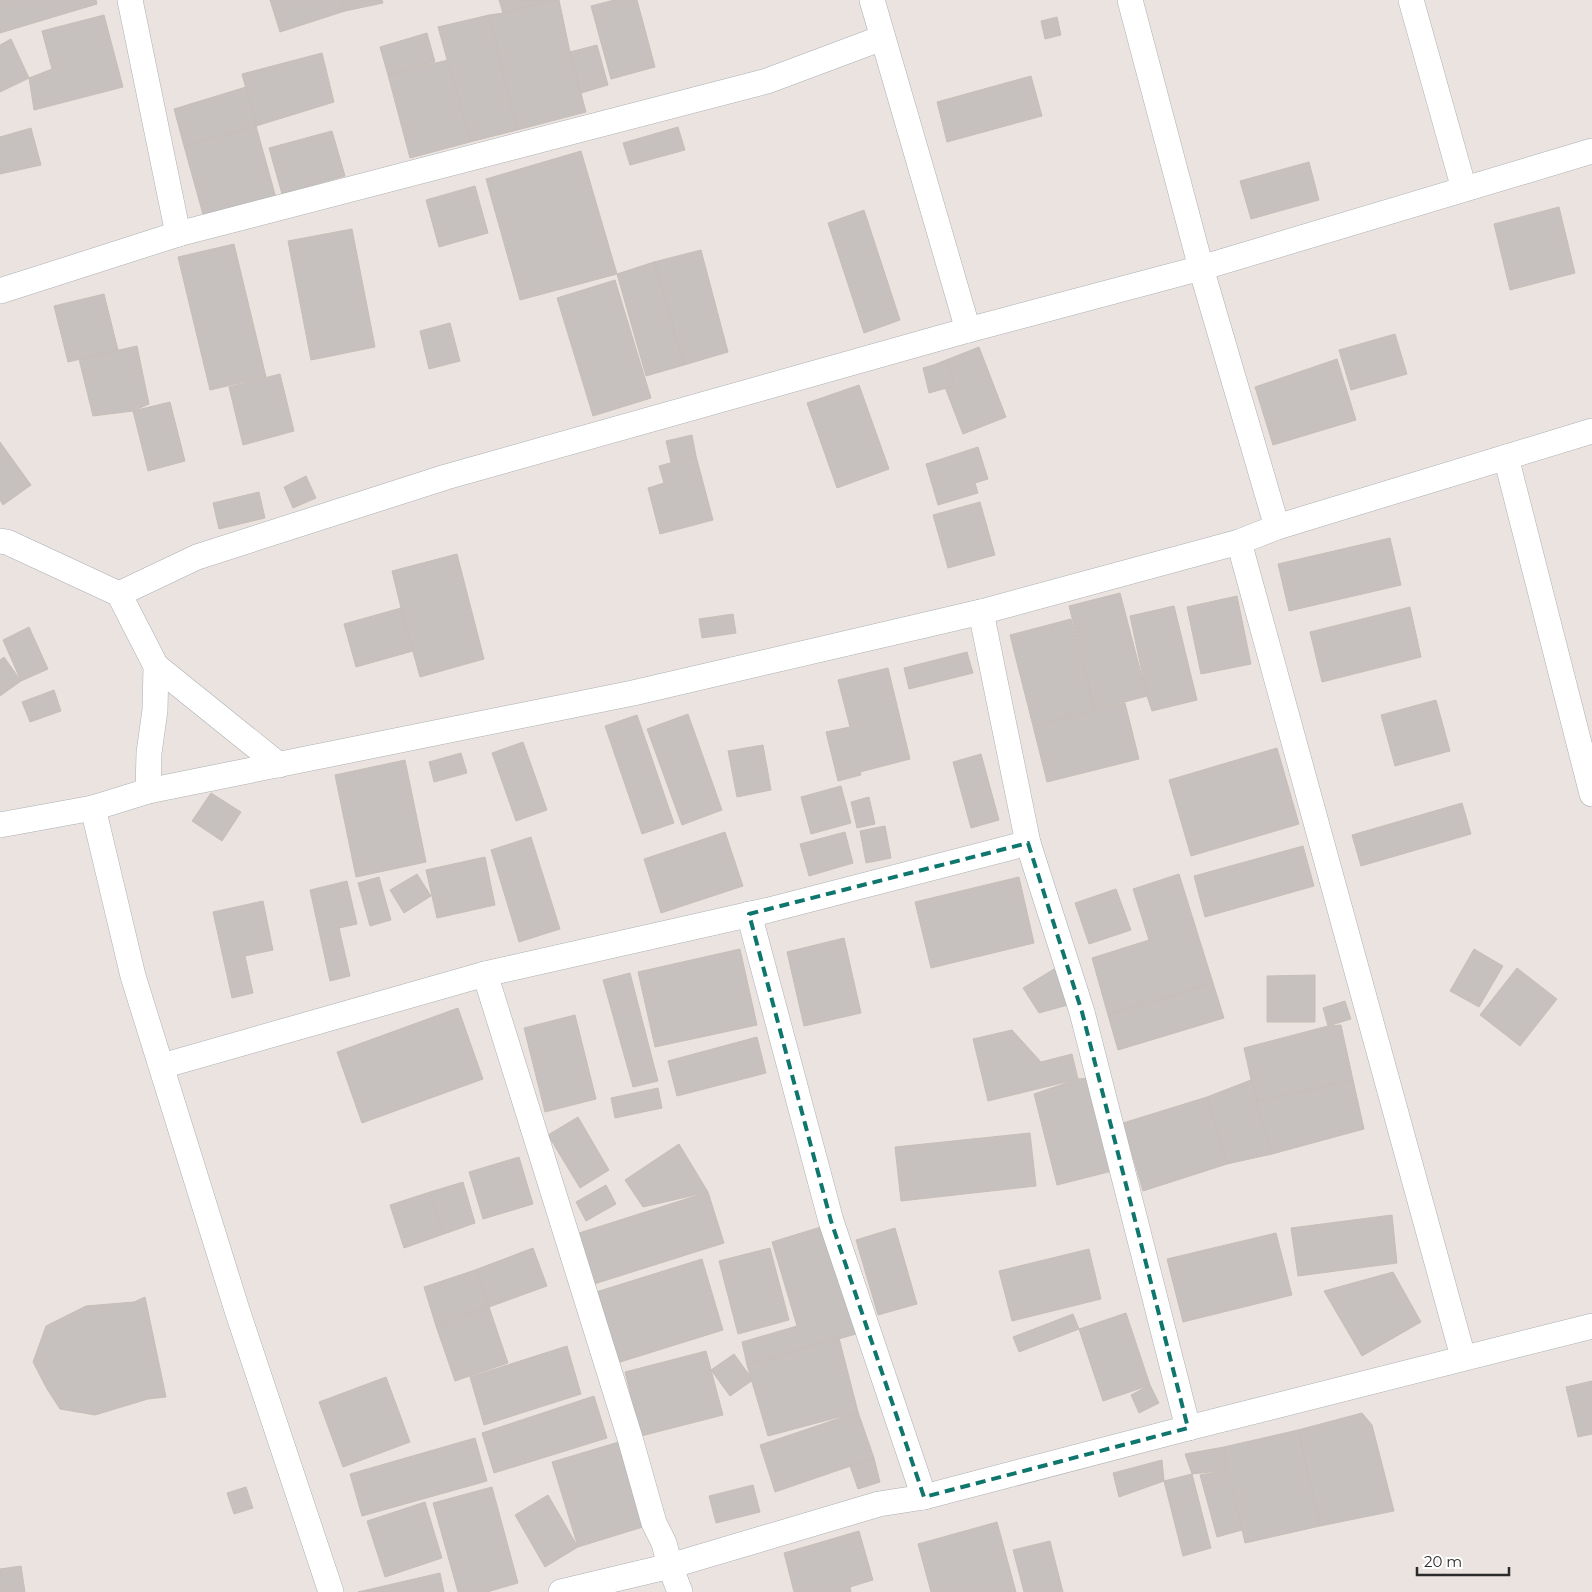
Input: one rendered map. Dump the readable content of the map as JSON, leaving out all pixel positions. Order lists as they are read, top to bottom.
{
  "scale_bar": "20 m"
}
